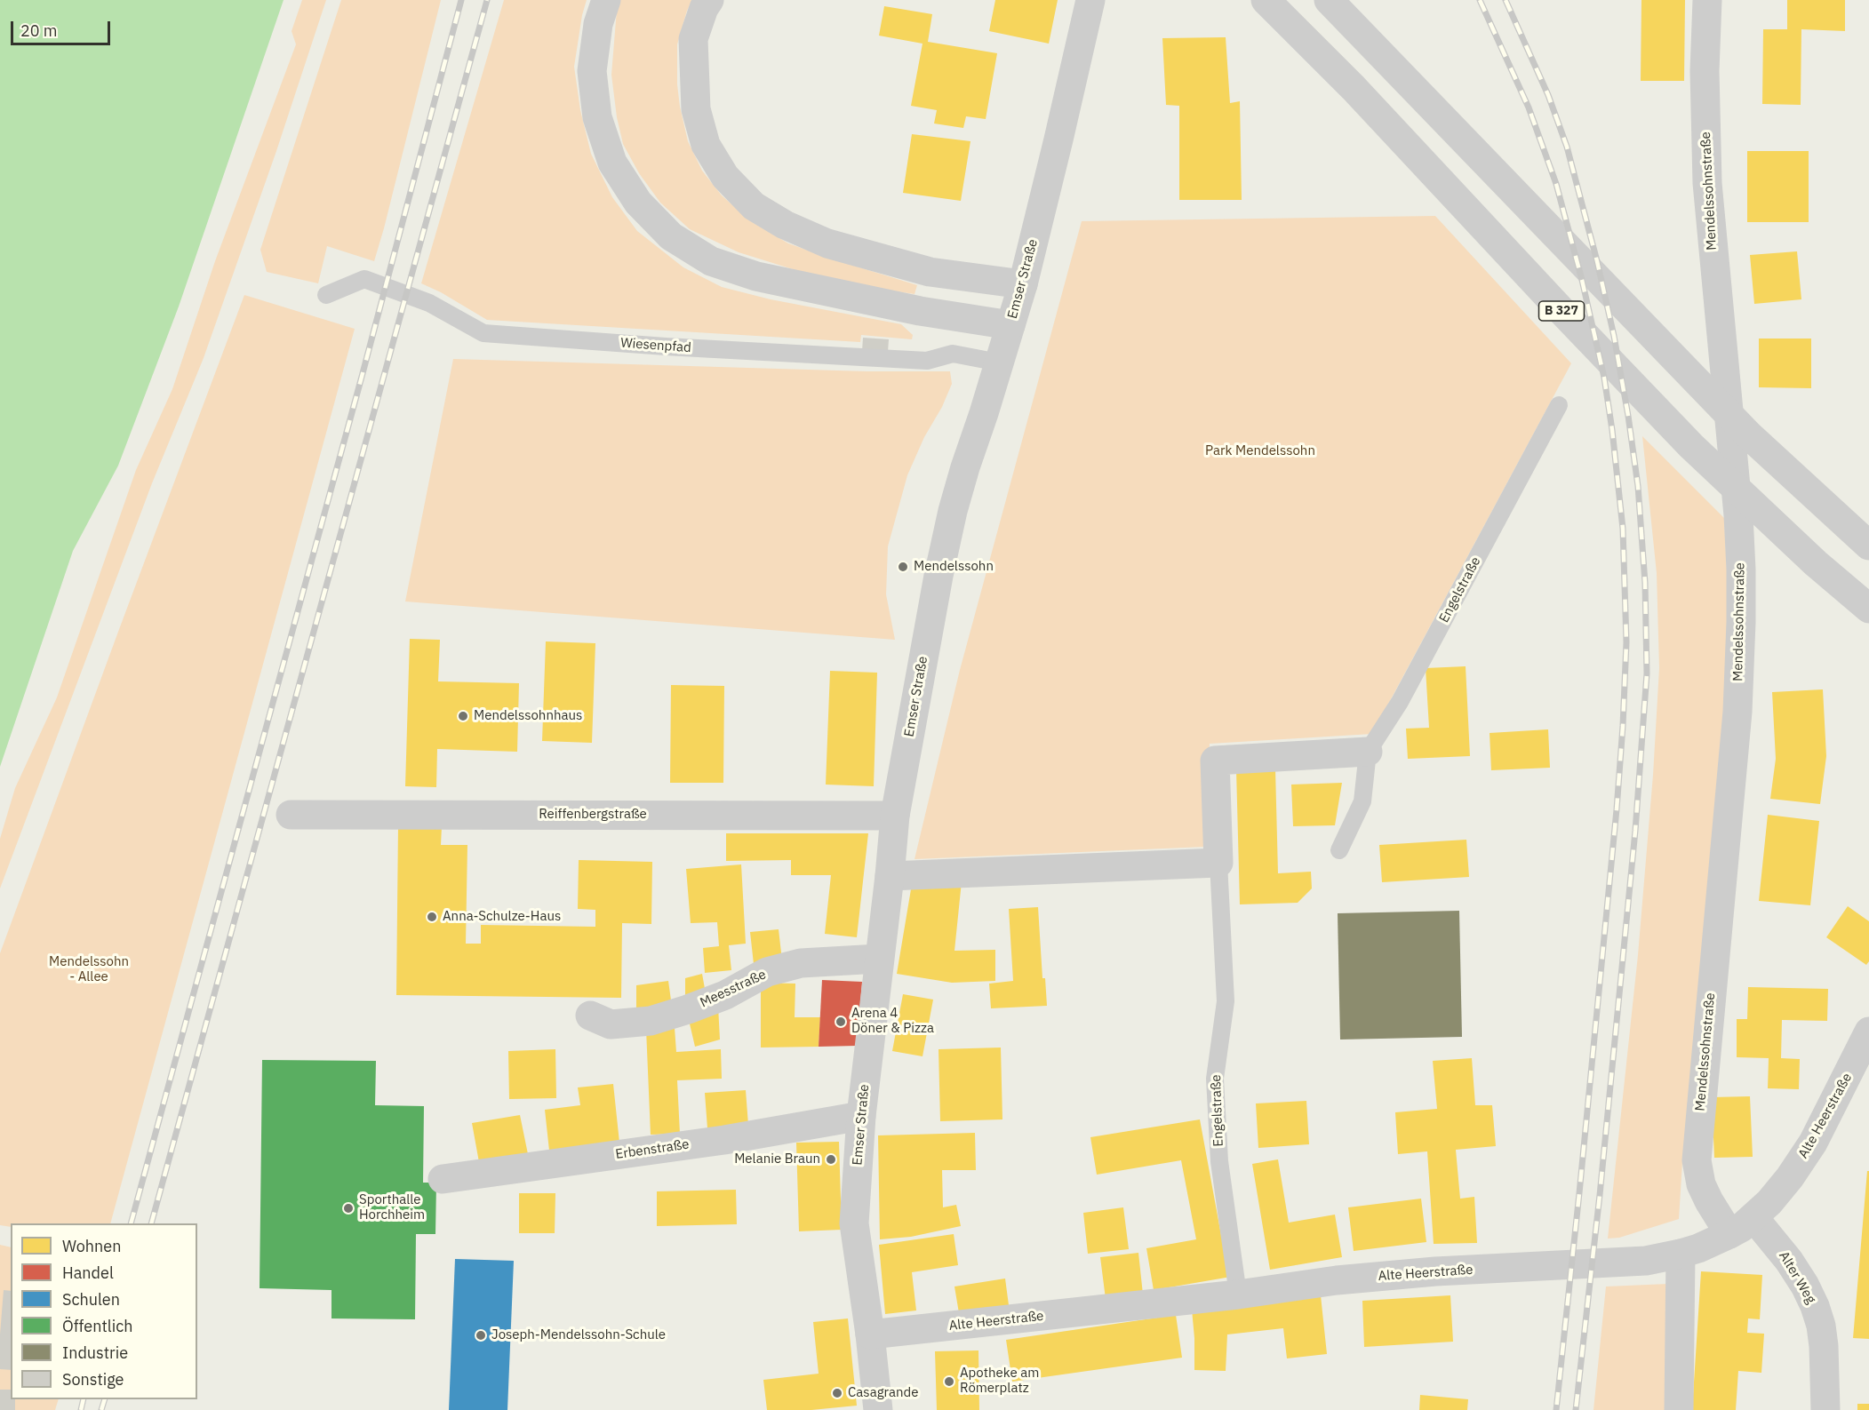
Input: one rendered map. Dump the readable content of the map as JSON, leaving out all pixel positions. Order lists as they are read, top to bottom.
{
  "streets": {
    "main road": [
      "Mendelssohnstraße",
      "Emser Straße",
      "B 327",
      "Engelstraße",
      "Reiffenbergstraße",
      "Meesstraße",
      "Alte Heerstraße",
      "Erbenstraße",
      "Alter Weg"
    ],
    "lane": ["Wiesenpfad"]
  },
  "crossings": [
    ["Mendelssohnstraße", "Alte Heerstraße"],
    ["Emser Straße", "Wiesenpfad"],
    ["Emser Straße", "Reiffenbergstraße"],
    ["Emser Straße", "Meesstraße"],
    ["Emser Straße", "Alte Heerstraße"],
    ["Emser Straße", "Erbenstraße"],
    ["Engelstraße", "Alte Heerstraße"],
    ["Alte Heerstraße", "Alter Weg"]
  ],
  "parks": ["Park Mendelssohn", "Mendelssohn - Allee"],
  "places": [
    "Mendelssohn",
    "Mendelssohnhaus",
    "Anna-Schulze-Haus",
    "Arena 4 Döner & Pizza",
    "Melanie Braun",
    "Sporthalle Horchheim",
    "Joseph-Mendelssohn-Schule",
    "Apotheke am Römerplatz",
    "Casagrande"
  ],
  "legend": [
    "Wohnen",
    "Handel",
    "Schulen",
    "Öffentlich",
    "Industrie",
    "Sonstige"
  ],
  "scale_bar": "20 m"
}
